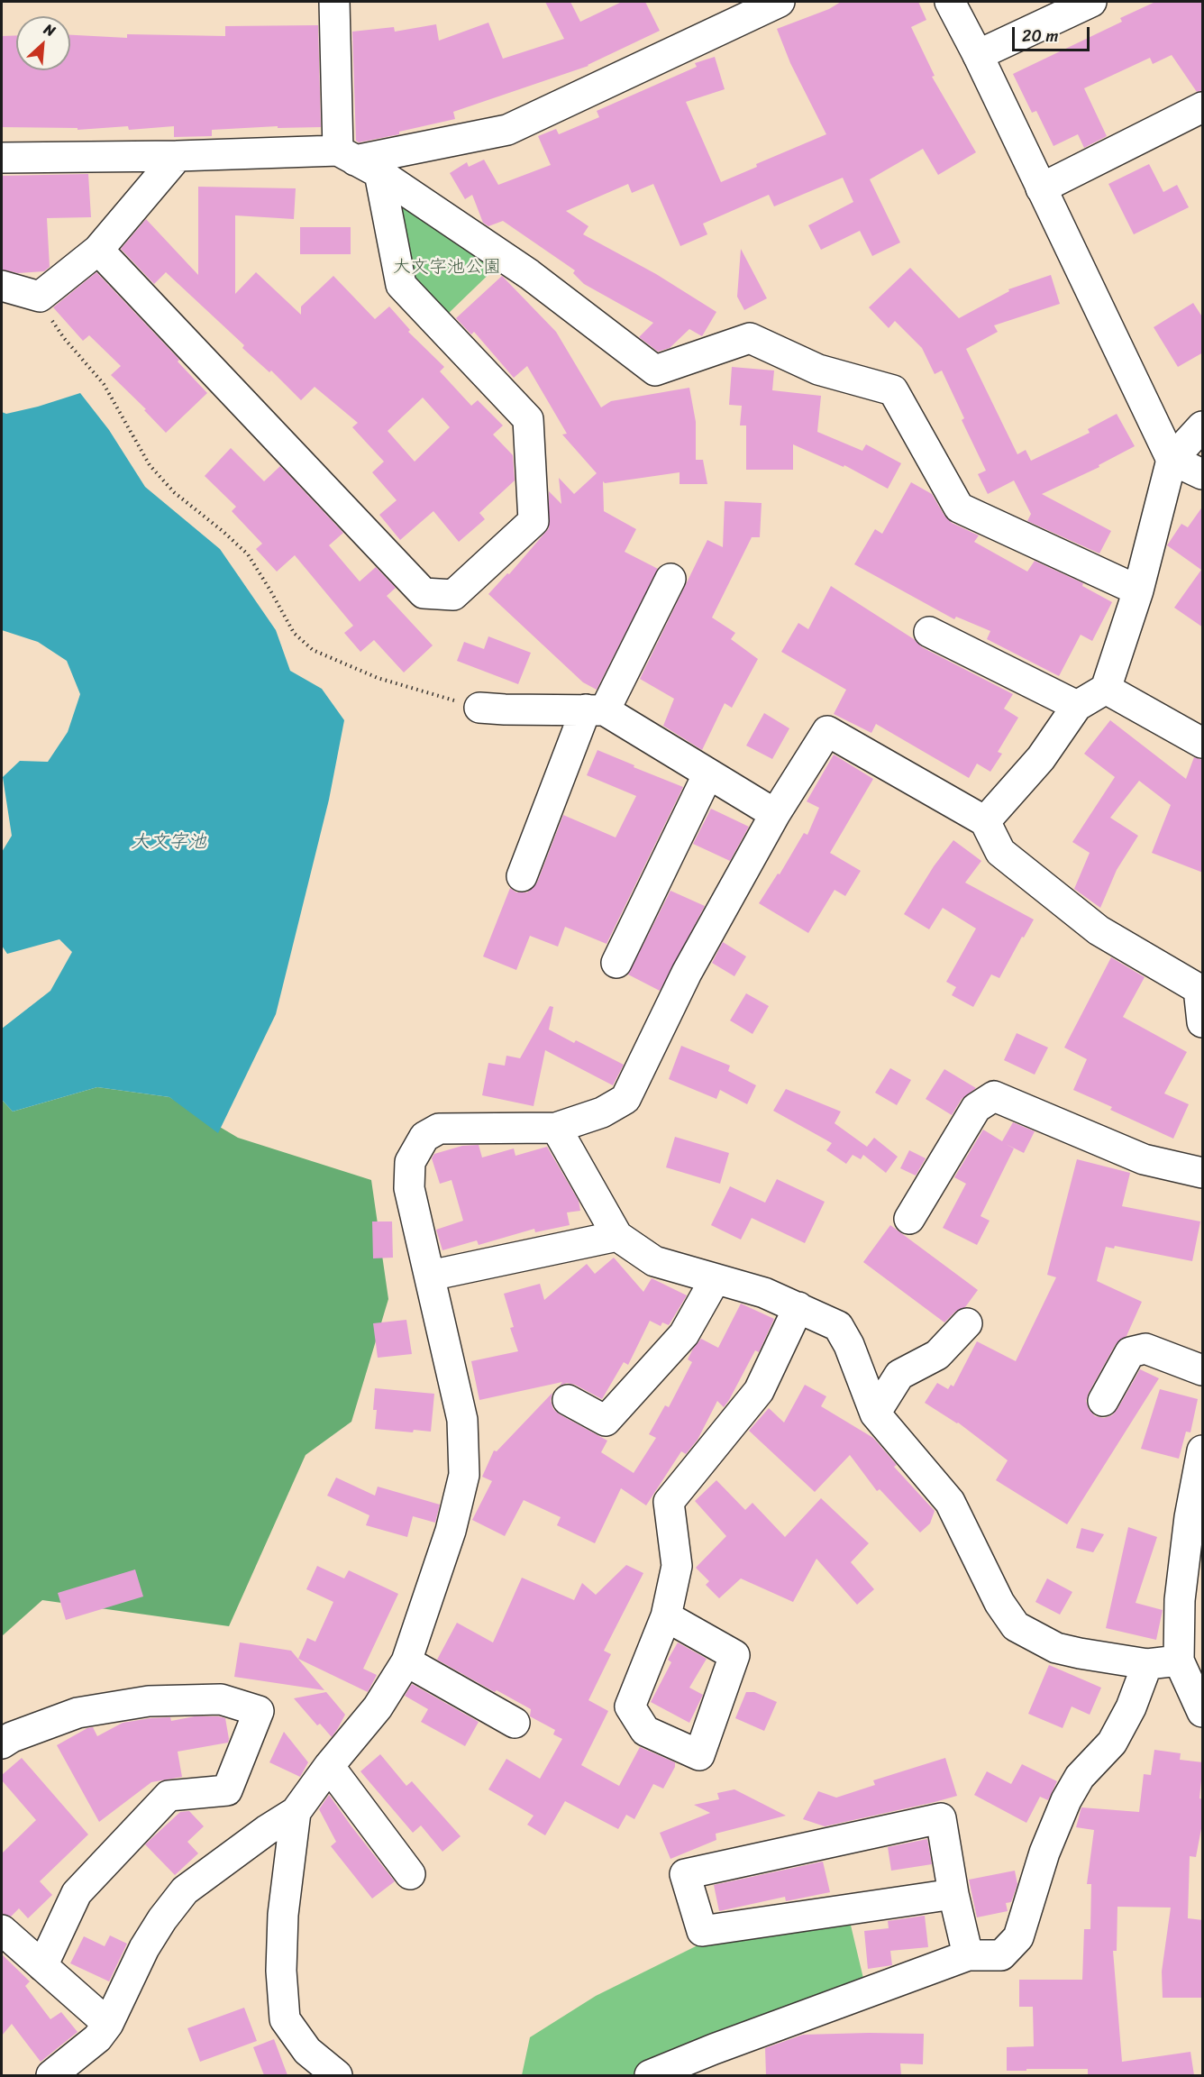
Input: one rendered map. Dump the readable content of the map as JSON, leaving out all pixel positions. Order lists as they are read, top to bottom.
{
  "water": ["大文字池"],
  "parks": ["大文字池公園"],
  "scale_bar": "20 m",
  "north": "top right"
}
